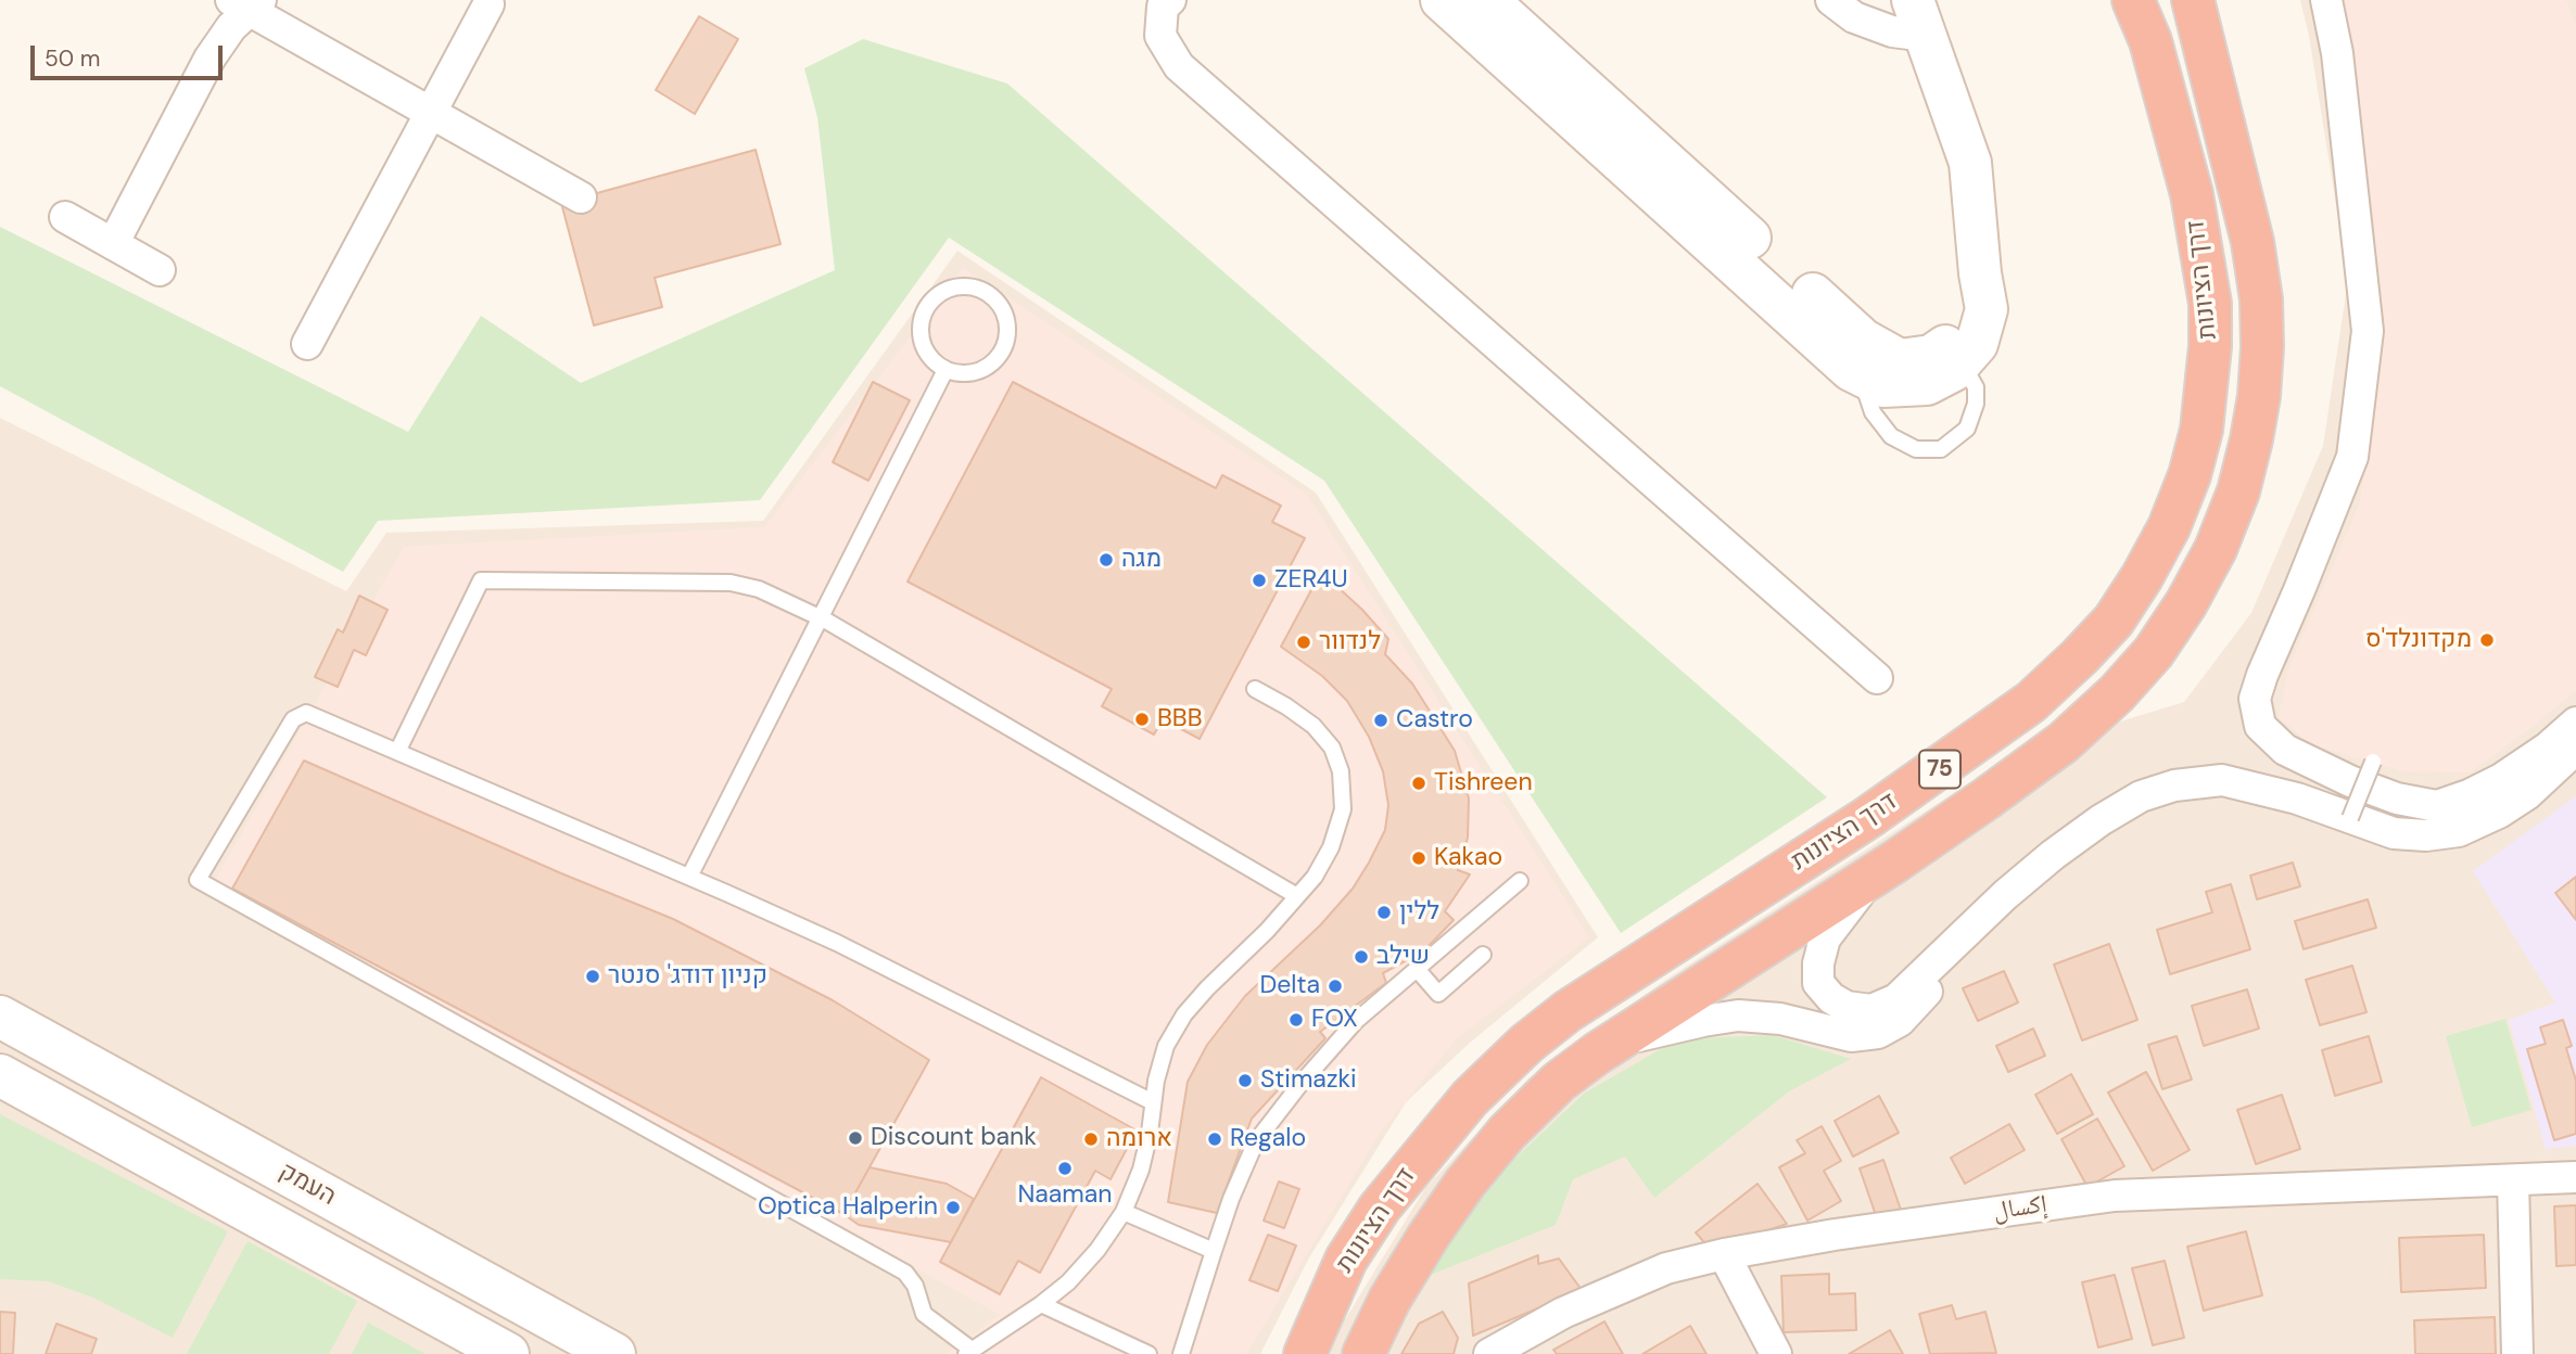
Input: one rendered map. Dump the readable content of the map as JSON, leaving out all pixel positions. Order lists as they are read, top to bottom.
{
  "streets": {
    "highway": ["דרך הציונות", "75"],
    "street": ["העמק", "إكسال"]
  },
  "places": [
    "מגה",
    "ZER4U",
    "מקדונלד'ס",
    "לנדוור",
    "BBB",
    "Castro",
    "Tishreen",
    "Kakao",
    "ללין",
    "שילב",
    "קניון דודג' סנטר",
    "Delta",
    "FOX",
    "Stimazki",
    "Discount bank",
    "ארומה",
    "Regalo",
    "Naaman",
    "Optica Halperin"
  ],
  "scale_bar": "50 m"
}
